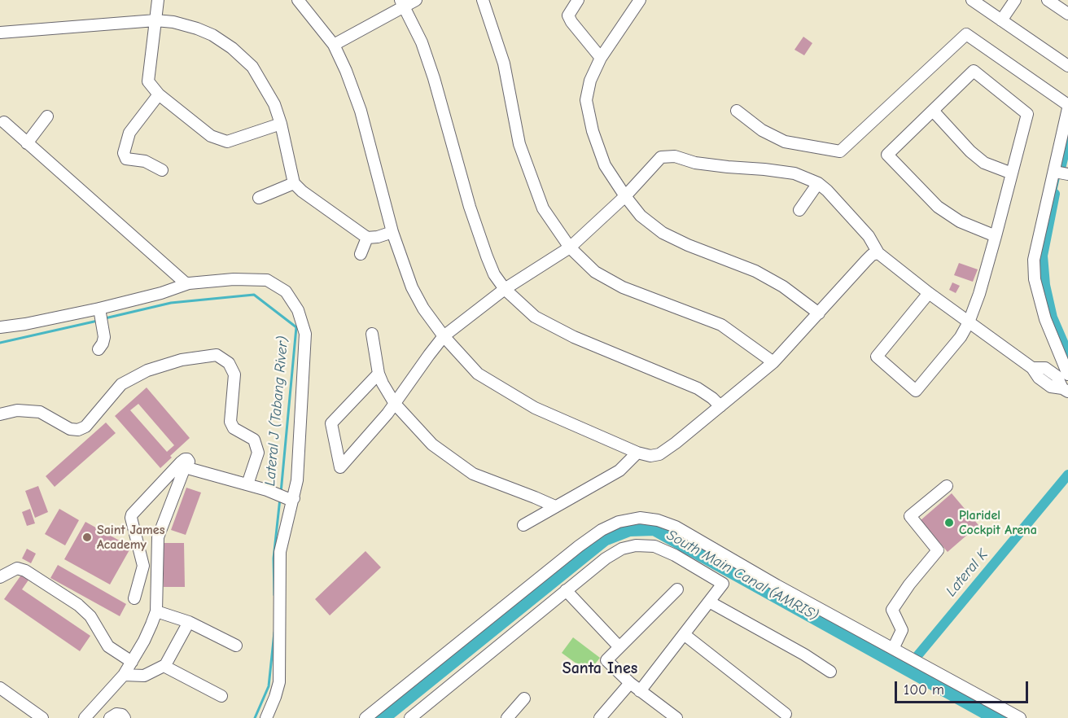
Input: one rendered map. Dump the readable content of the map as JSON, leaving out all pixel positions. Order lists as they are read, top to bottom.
{
  "districts": ["Santa Ines"],
  "water": ["Lateral J (Tabang River)", "Lateral K", "South Main Canal (AMRIS)"],
  "places": ["Plaridel Cockpit Arena", "Saint James Academy"],
  "scale_bar": "100 m"
}
